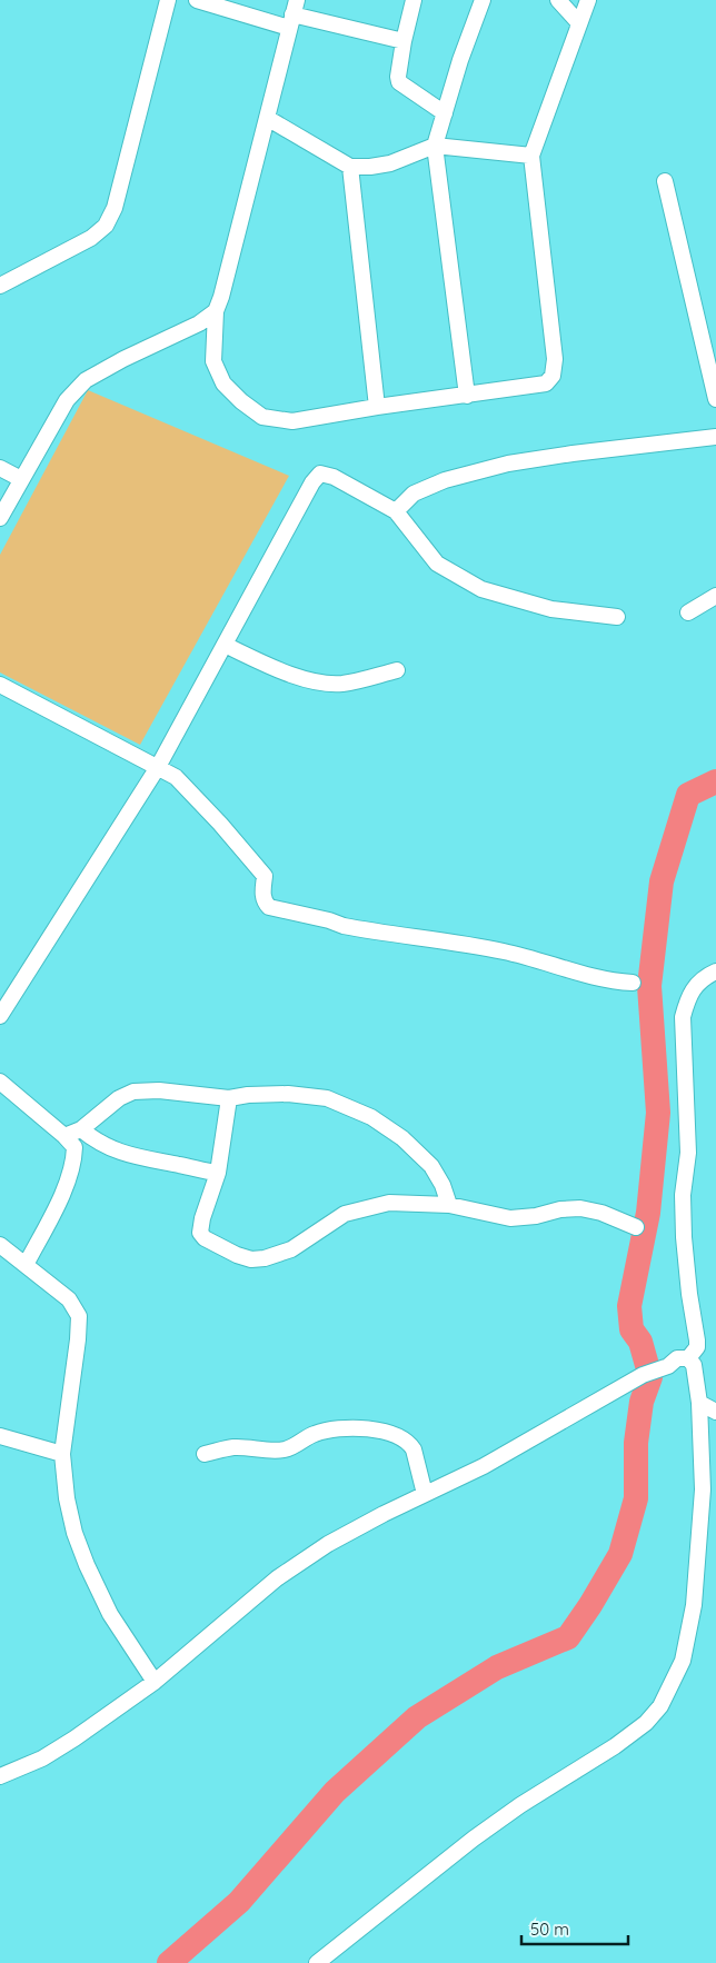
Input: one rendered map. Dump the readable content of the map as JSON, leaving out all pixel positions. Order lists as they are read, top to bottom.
{
  "scale_bar": "50 m"
}
